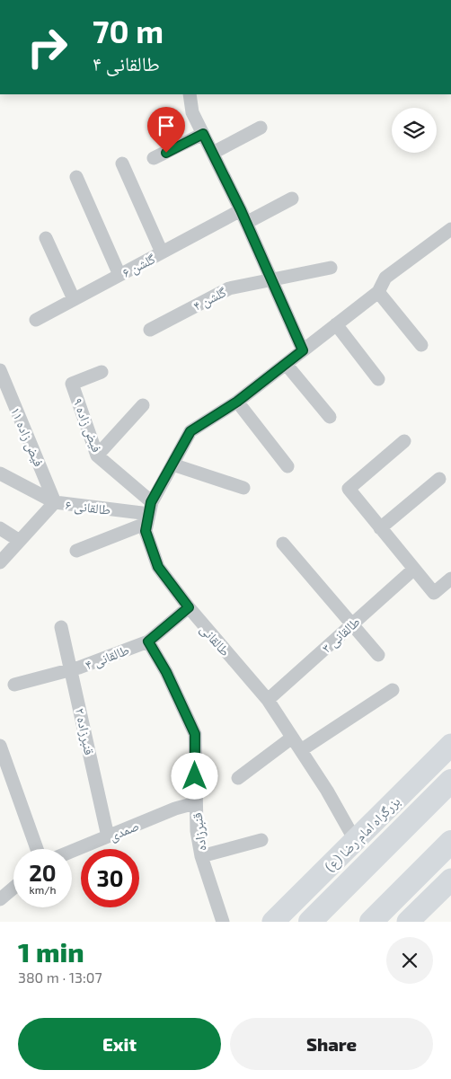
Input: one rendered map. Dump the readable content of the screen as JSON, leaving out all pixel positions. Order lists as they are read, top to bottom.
{
  "streets": {
    "highway": ["بزرگراه امام رضا (ع)"],
    "street": [
      "گلشن ۶",
      "گلشن ۴",
      "فیض زاده ۹",
      "فیض زاده ۱۱",
      "طالقانی ۶",
      "طالقانی ۳",
      "طالقانی",
      "طالقانی ۴",
      "قنبرزاده ۲",
      "صمدی",
      "قنبرزاده"
    ]
  },
  "crossings": [
    ["فیض زاده ۹", "طالقانی ۶"],
    ["فیض زاده ۹", "طالقانی"],
    ["فیض زاده ۱۱", "طالقانی ۶"],
    ["طالقانی ۶", "طالقانی"],
    ["طالقانی ۳", "طالقانی"],
    ["طالقانی", "طالقانی ۴"],
    ["طالقانی", "بزرگراه امام رضا (ع)"],
    ["طالقانی ۴", "قنبرزاده ۲"],
    ["طالقانی ۴", "قنبرزاده"],
    ["قنبرزاده ۲", "صمدی"],
    ["صمدی", "قنبرزاده"]
  ],
  "page": {
    "turn": ["70 m", "طالقانی ۴"],
    "speed": "20 km/h",
    "limit": "30",
    "heading": ["1 min", "380 m · 13:07"],
    "buttons": ["Exit", "Share"]
  }
}
